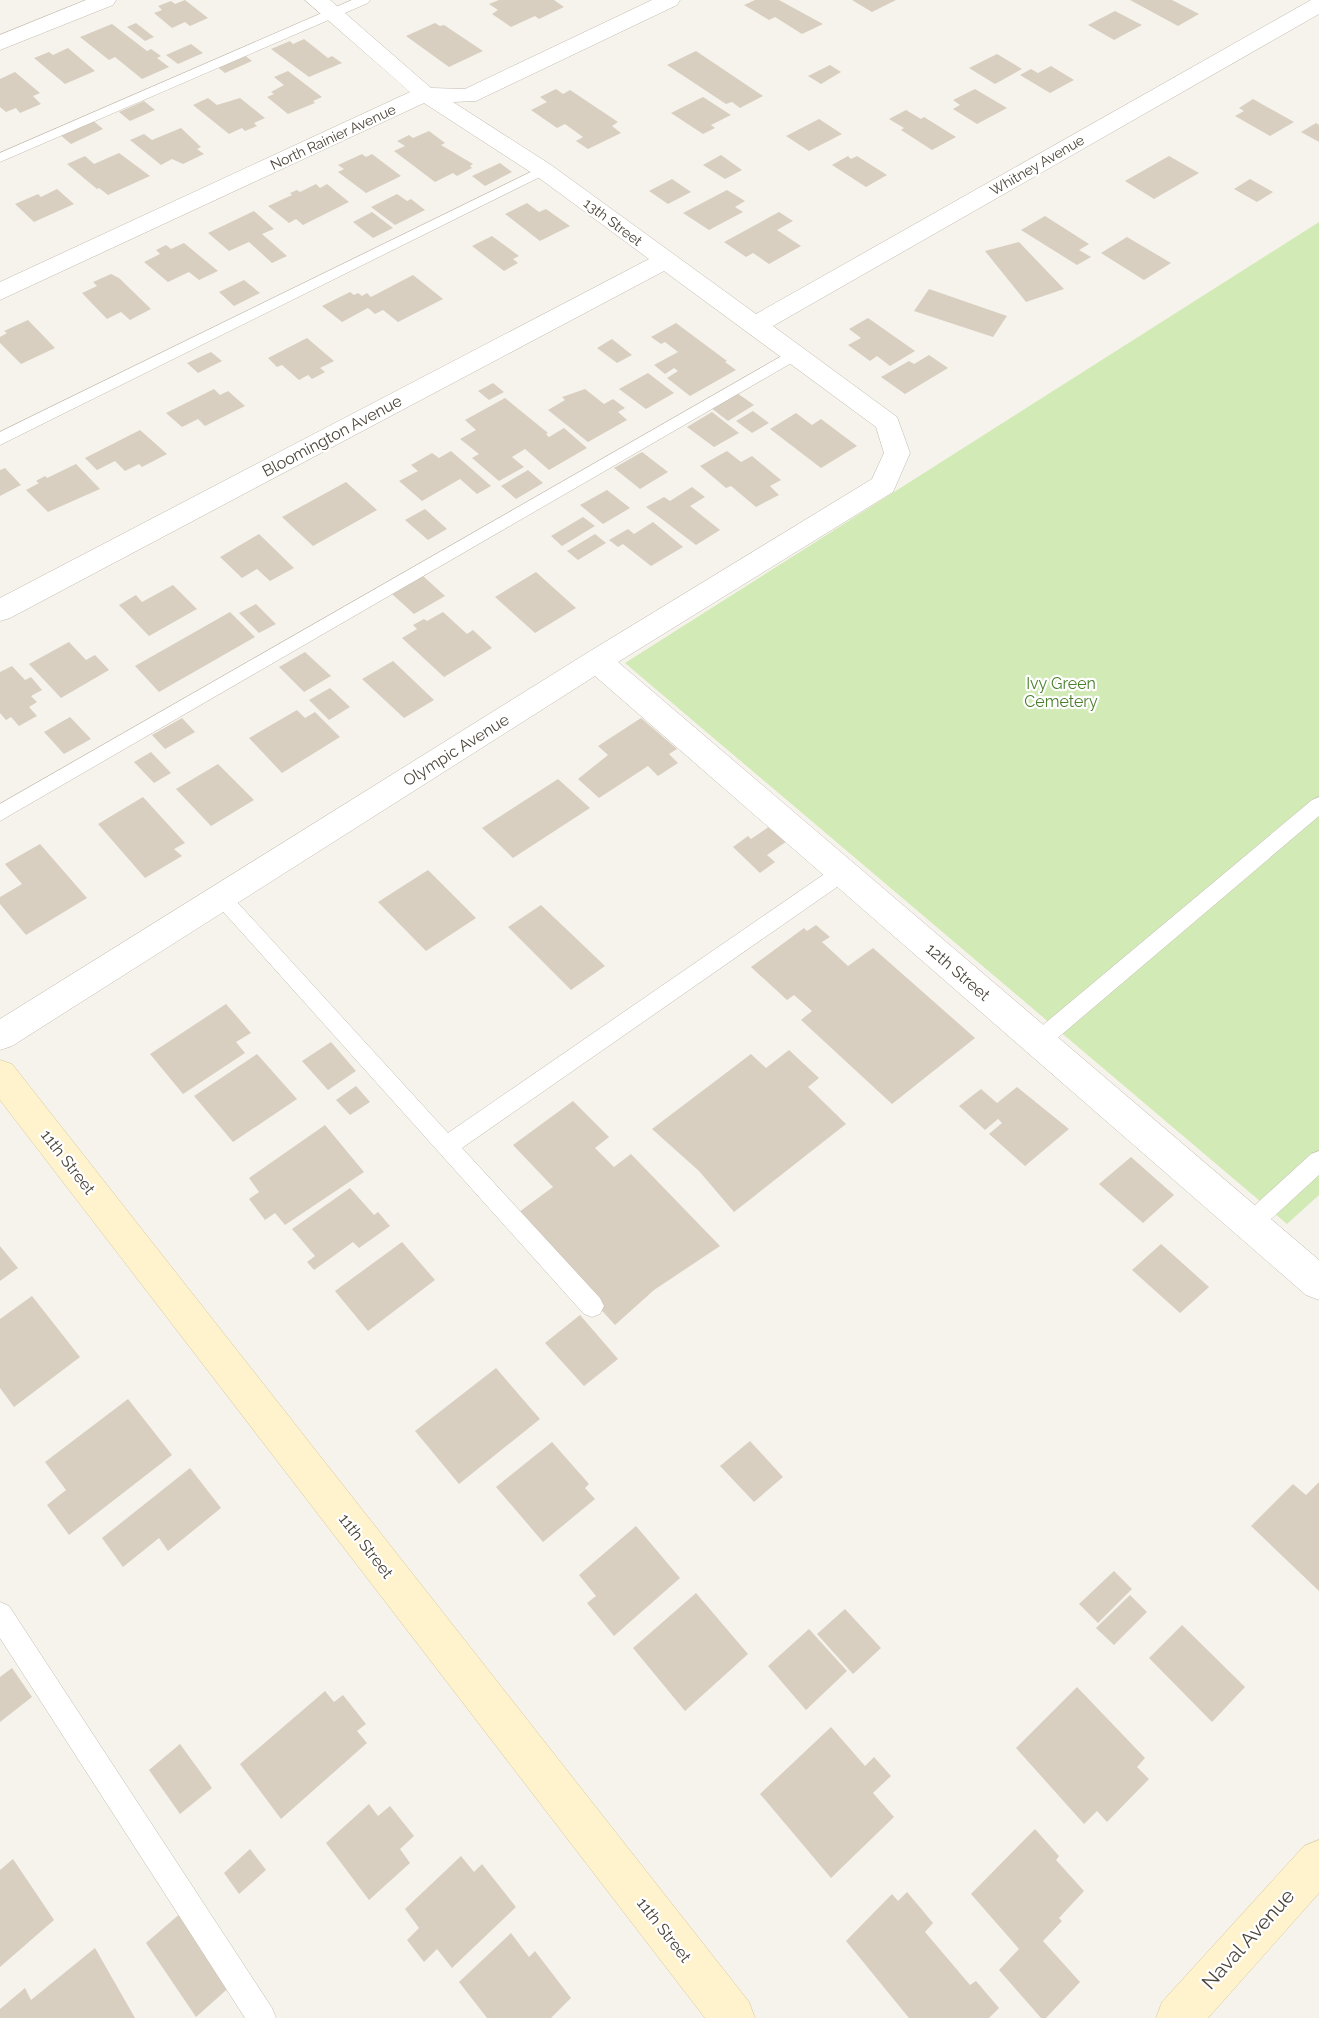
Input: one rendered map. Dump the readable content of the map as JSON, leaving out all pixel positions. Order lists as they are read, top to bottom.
{
  "streets": {
    "main road": ["11th Street", "Naval Avenue"],
    "street": [
      "North Rainier Avenue",
      "Whitney Avenue",
      "13th Street",
      "Bloomington Avenue",
      "Olympic Avenue",
      "12th Street"
    ]
  },
  "crossings": [
    ["North Rainier Avenue", "13th Street"],
    ["Whitney Avenue", "13th Street"],
    ["13th Street", "Bloomington Avenue"],
    ["13th Street", "Olympic Avenue"],
    ["Olympic Avenue", "12th Street"]
  ],
  "parks": ["Ivy Green Cemetery"]
}
